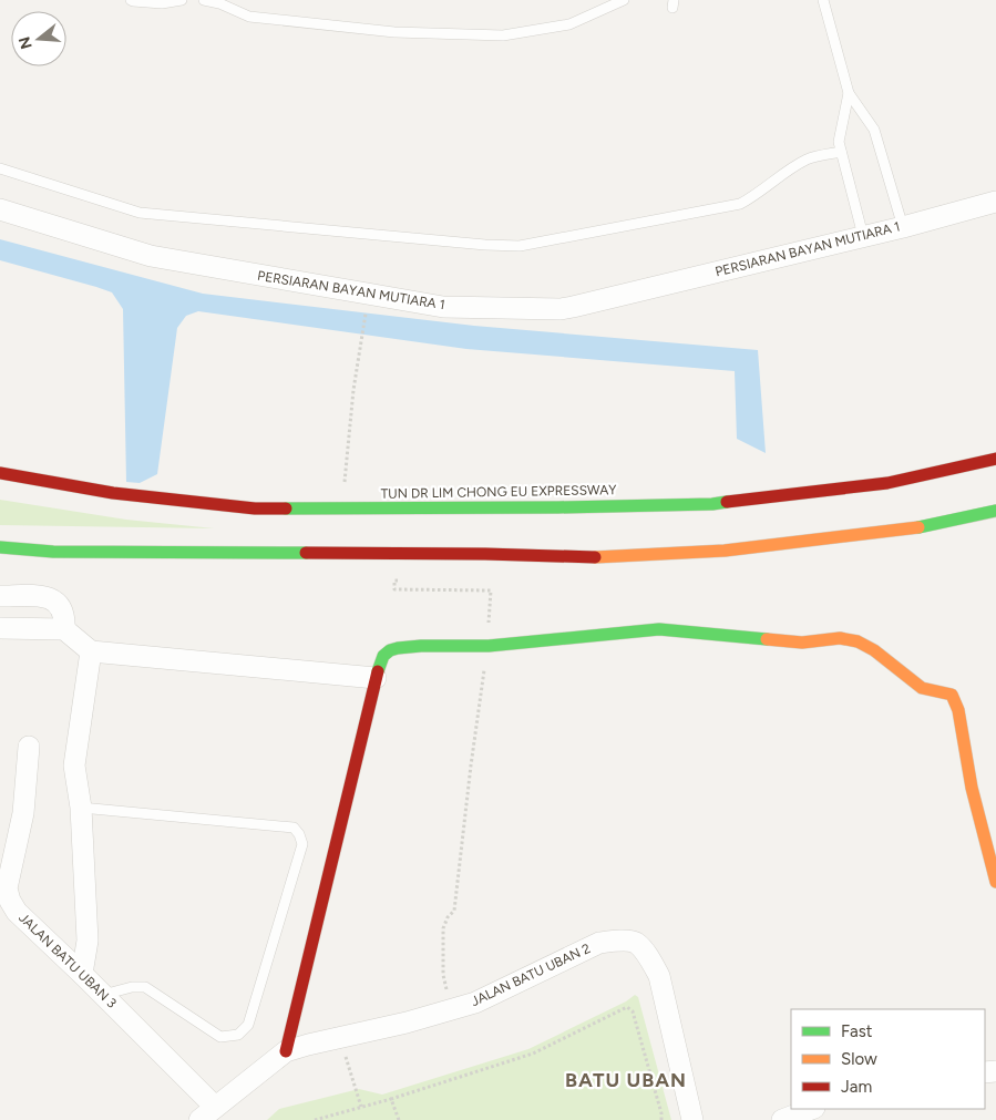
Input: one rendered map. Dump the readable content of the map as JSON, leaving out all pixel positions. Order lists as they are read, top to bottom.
{
  "streets": {
    "main road": ["TUN DR LIM CHONG EU EXPRESSWAY"],
    "street": ["PERSIARAN BAYAN MUTIARA 1", "JALAN BATU UBAN 3", "JALAN BATU UBAN 2"]
  },
  "crossings": [
    ["JALAN BATU UBAN 3", "JALAN BATU UBAN 2"]
  ],
  "districts": ["BATU UBAN"],
  "legend": ["Fast", "Slow", "Jam"],
  "north": "left"
}
